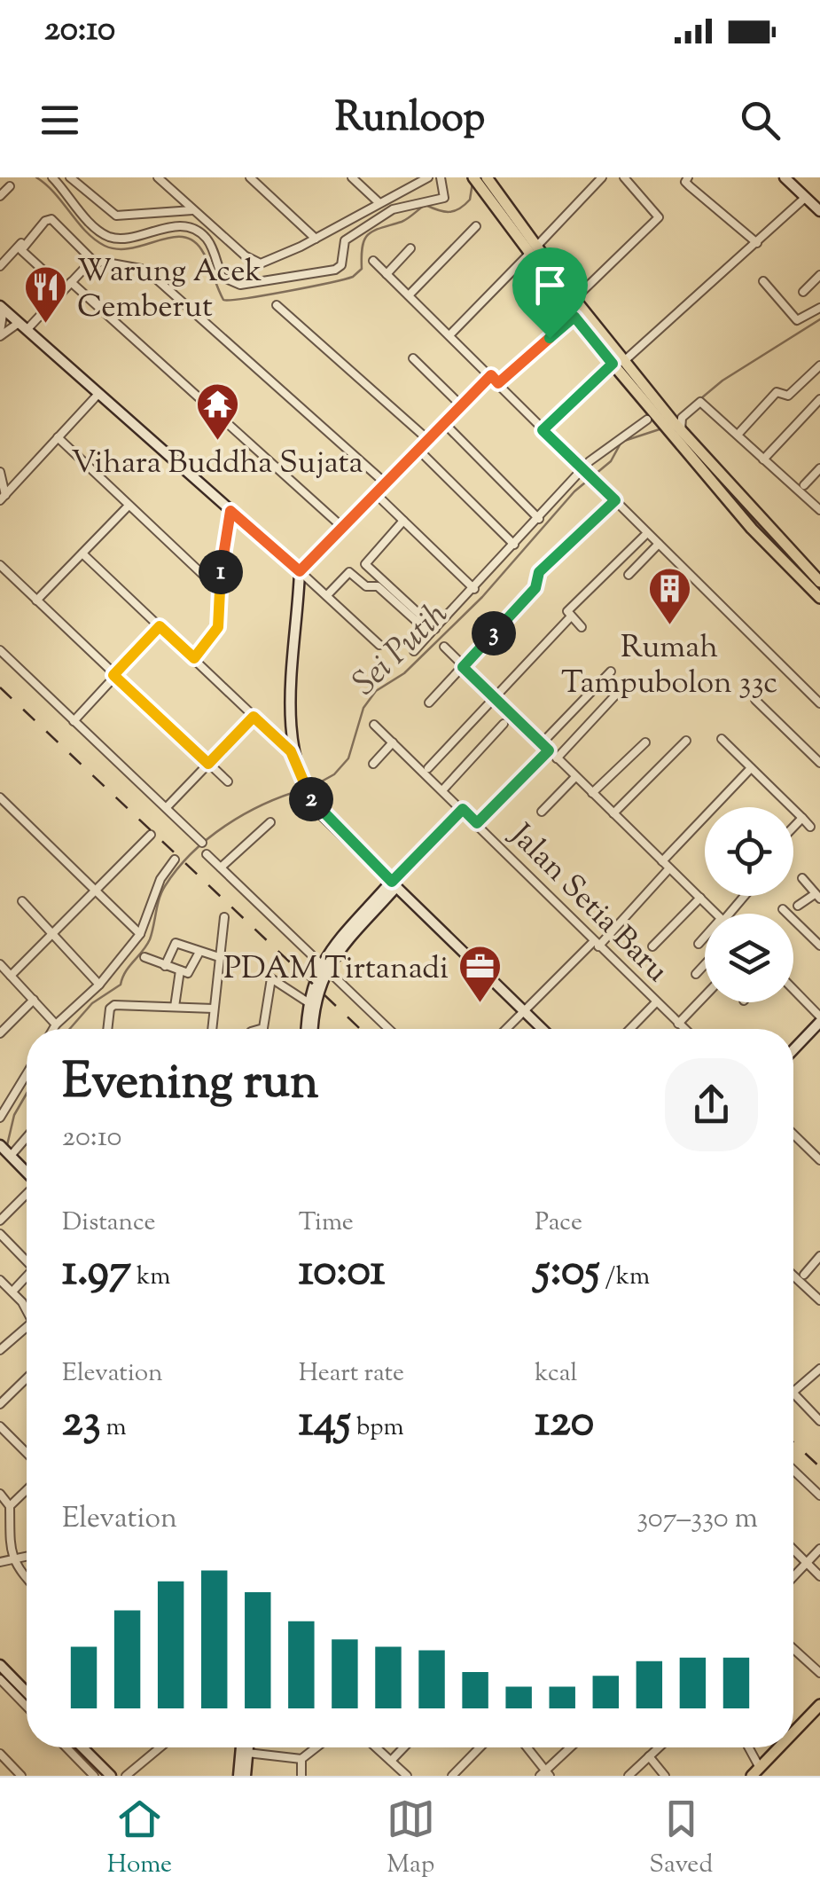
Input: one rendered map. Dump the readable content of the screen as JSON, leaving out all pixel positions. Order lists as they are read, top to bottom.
{
  "streets": {
    "street": ["Jalan Setia Baru"]
  },
  "water": ["Sei Putih"],
  "places": {
    "restaurant": ["Warung Acek Cemberut"],
    "temple": ["Vihara Buddha Sujata"],
    "building": ["Rumah Tampubolon 33c"],
    "office": ["PDAM Tirtanadi"]
  },
  "page": {
    "status": "20:10",
    "header": "Runloop",
    "pins": ["1", "3", "2"],
    "heading": ["Evening run", "20:10"],
    "stats": [
      ["Distance", "1.97 km"],
      ["Time", "10:01"],
      ["Pace", "5:05 /km"],
      ["Elevation", "23 m"],
      ["Heart rate", "145 bpm"],
      ["kcal", "120"]
    ],
    "chart": ["Elevation", "307–330 m"],
    "tabs": ["Home", "Map", "Saved"]
  }
}
